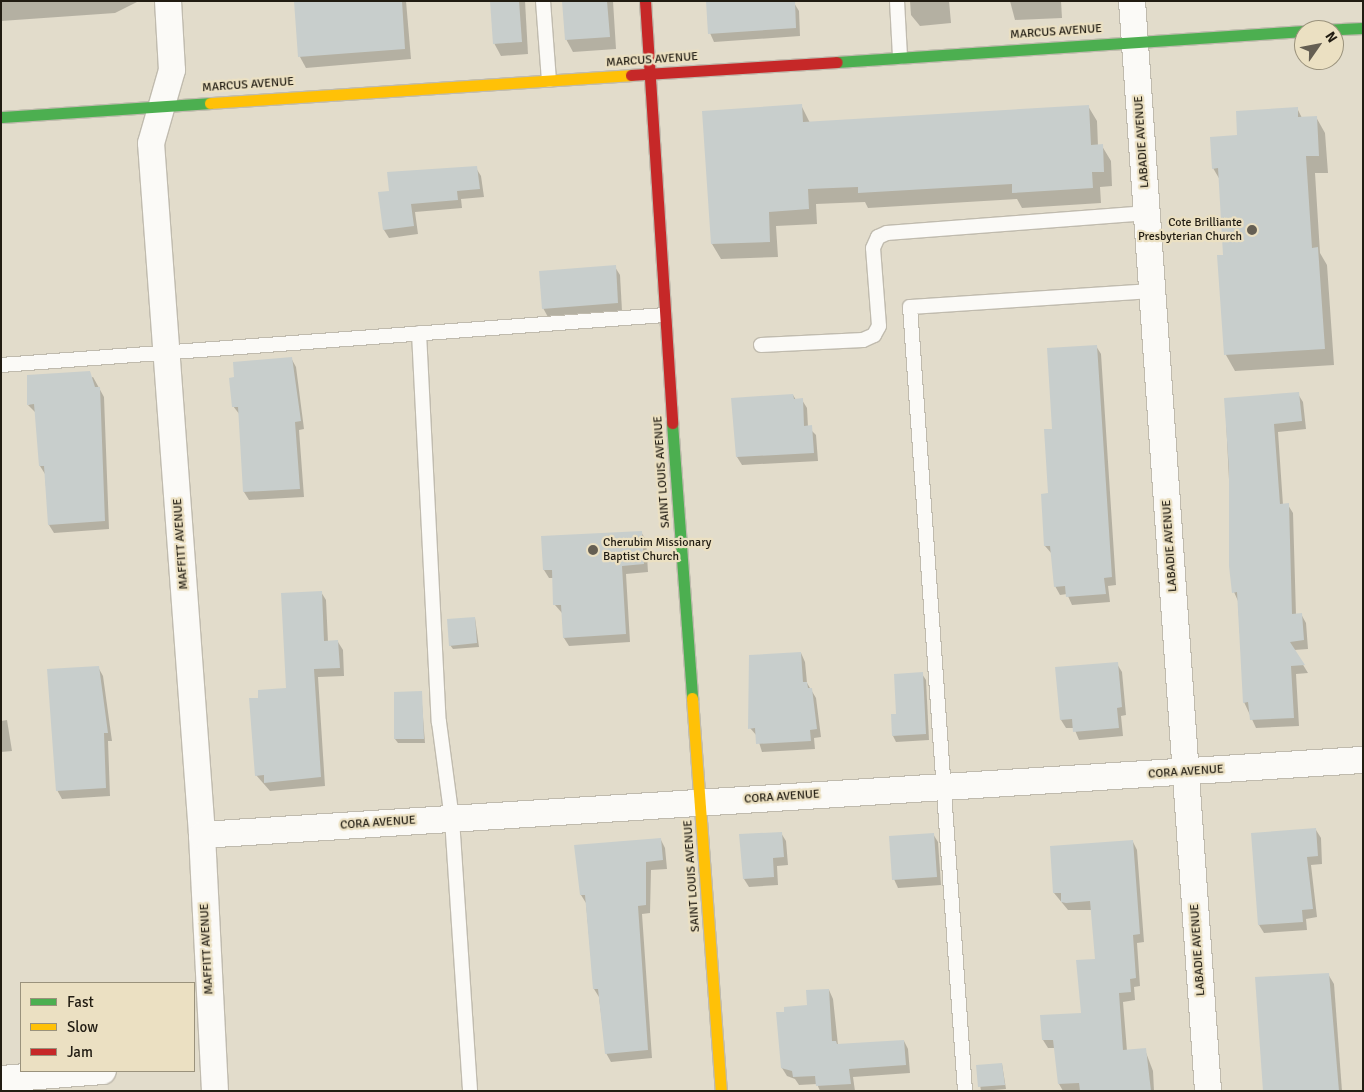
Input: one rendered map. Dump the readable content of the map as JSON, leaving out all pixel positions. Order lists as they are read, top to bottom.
{
  "streets": {
    "street": [
      "MARCUS AVENUE",
      "LABADIE AVENUE",
      "SAINT LOUIS AVENUE",
      "MAFFITT AVENUE",
      "CORA AVENUE"
    ]
  },
  "crossings": [
    ["MARCUS AVENUE", "LABADIE AVENUE"],
    ["MARCUS AVENUE", "SAINT LOUIS AVENUE"],
    ["MARCUS AVENUE", "MAFFITT AVENUE"],
    ["LABADIE AVENUE", "CORA AVENUE"],
    ["SAINT LOUIS AVENUE", "CORA AVENUE"],
    ["MAFFITT AVENUE", "CORA AVENUE"]
  ],
  "places": ["Cote Brilliante Presbyterian Church", "Cherubim Missionary Baptist Church"],
  "legend": ["Fast", "Slow", "Jam"],
  "north": "top right"
}
